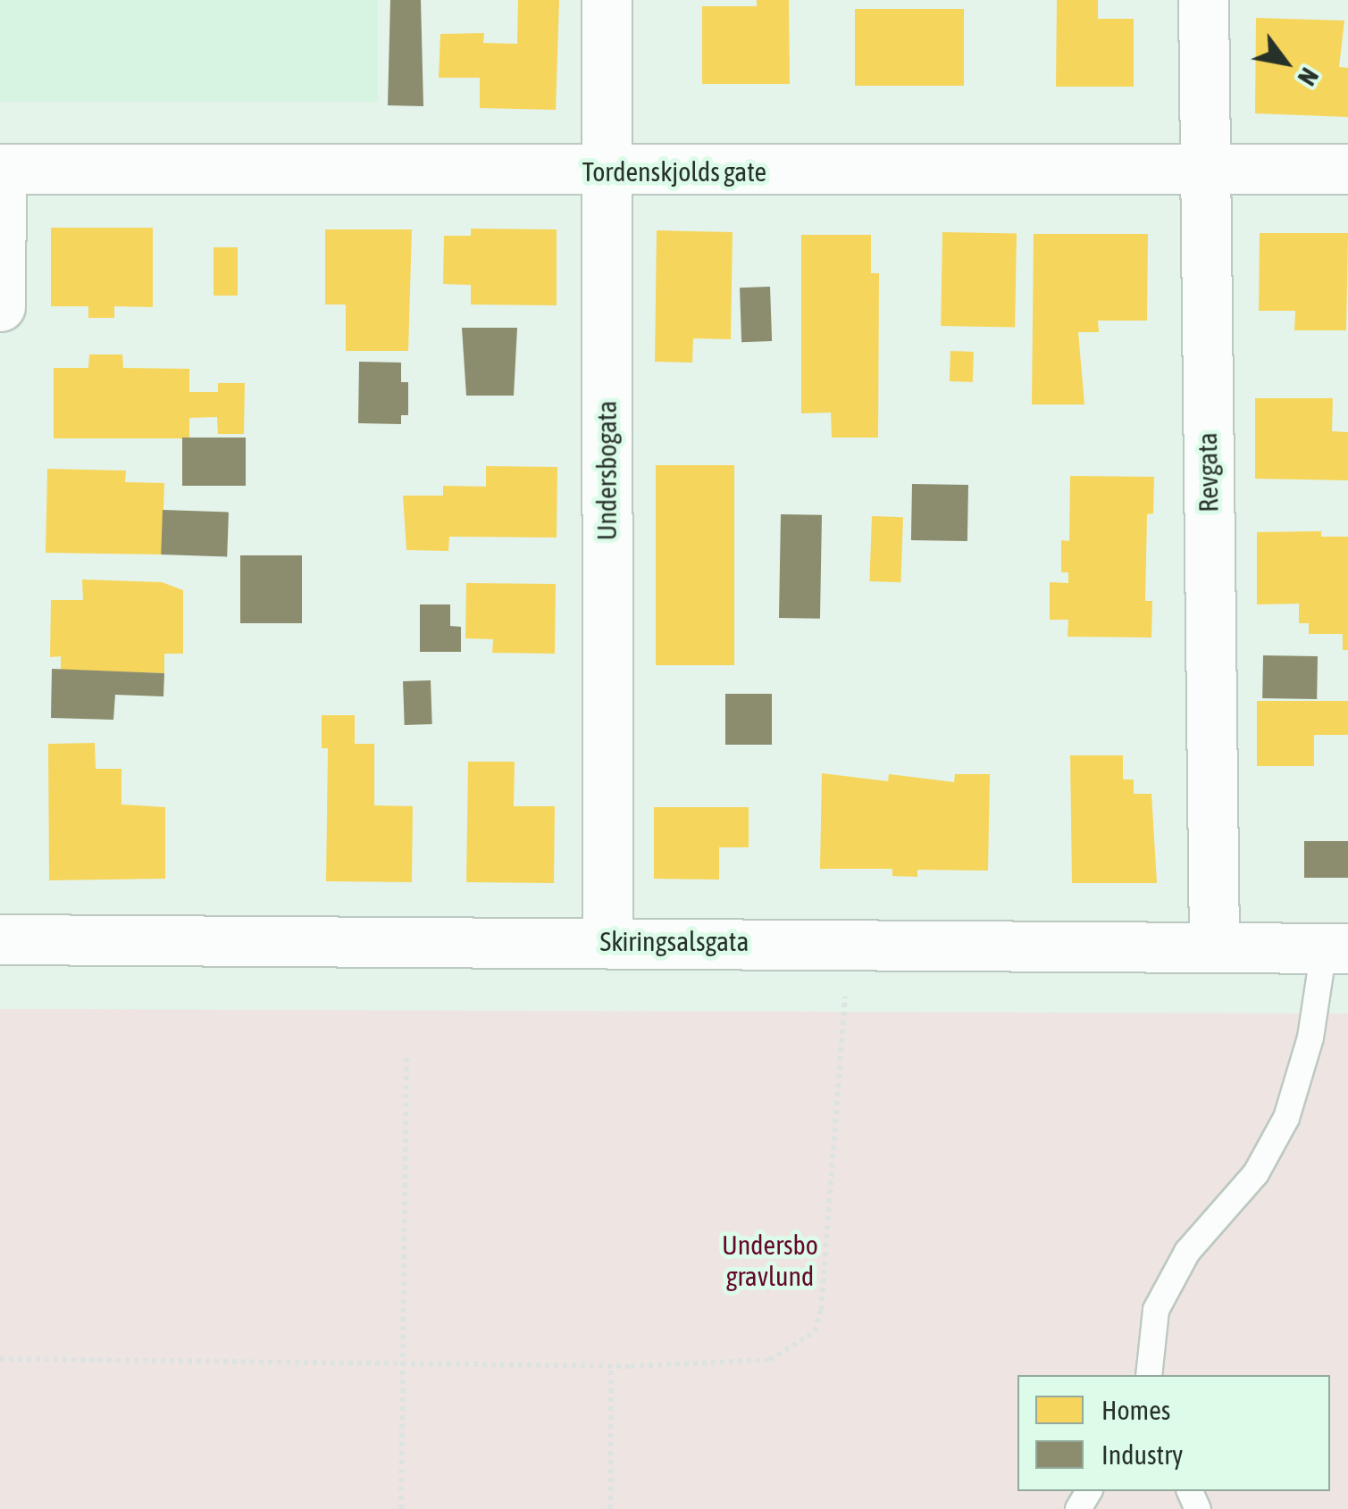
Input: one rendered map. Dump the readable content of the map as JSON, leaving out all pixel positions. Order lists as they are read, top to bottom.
{
  "streets": {
    "street": [
      "Tordenskjolds gate",
      "Undersbogata",
      "Revgata",
      "Skiringsalsgata"
    ]
  },
  "crossings": [
    ["Tordenskjolds gate", "Undersbogata"],
    ["Tordenskjolds gate", "Revgata"],
    ["Undersbogata", "Skiringsalsgata"],
    ["Revgata", "Skiringsalsgata"]
  ],
  "parks": ["Undersbo gravlund"],
  "legend": ["Homes", "Industry"],
  "north": "bottom right"
}
